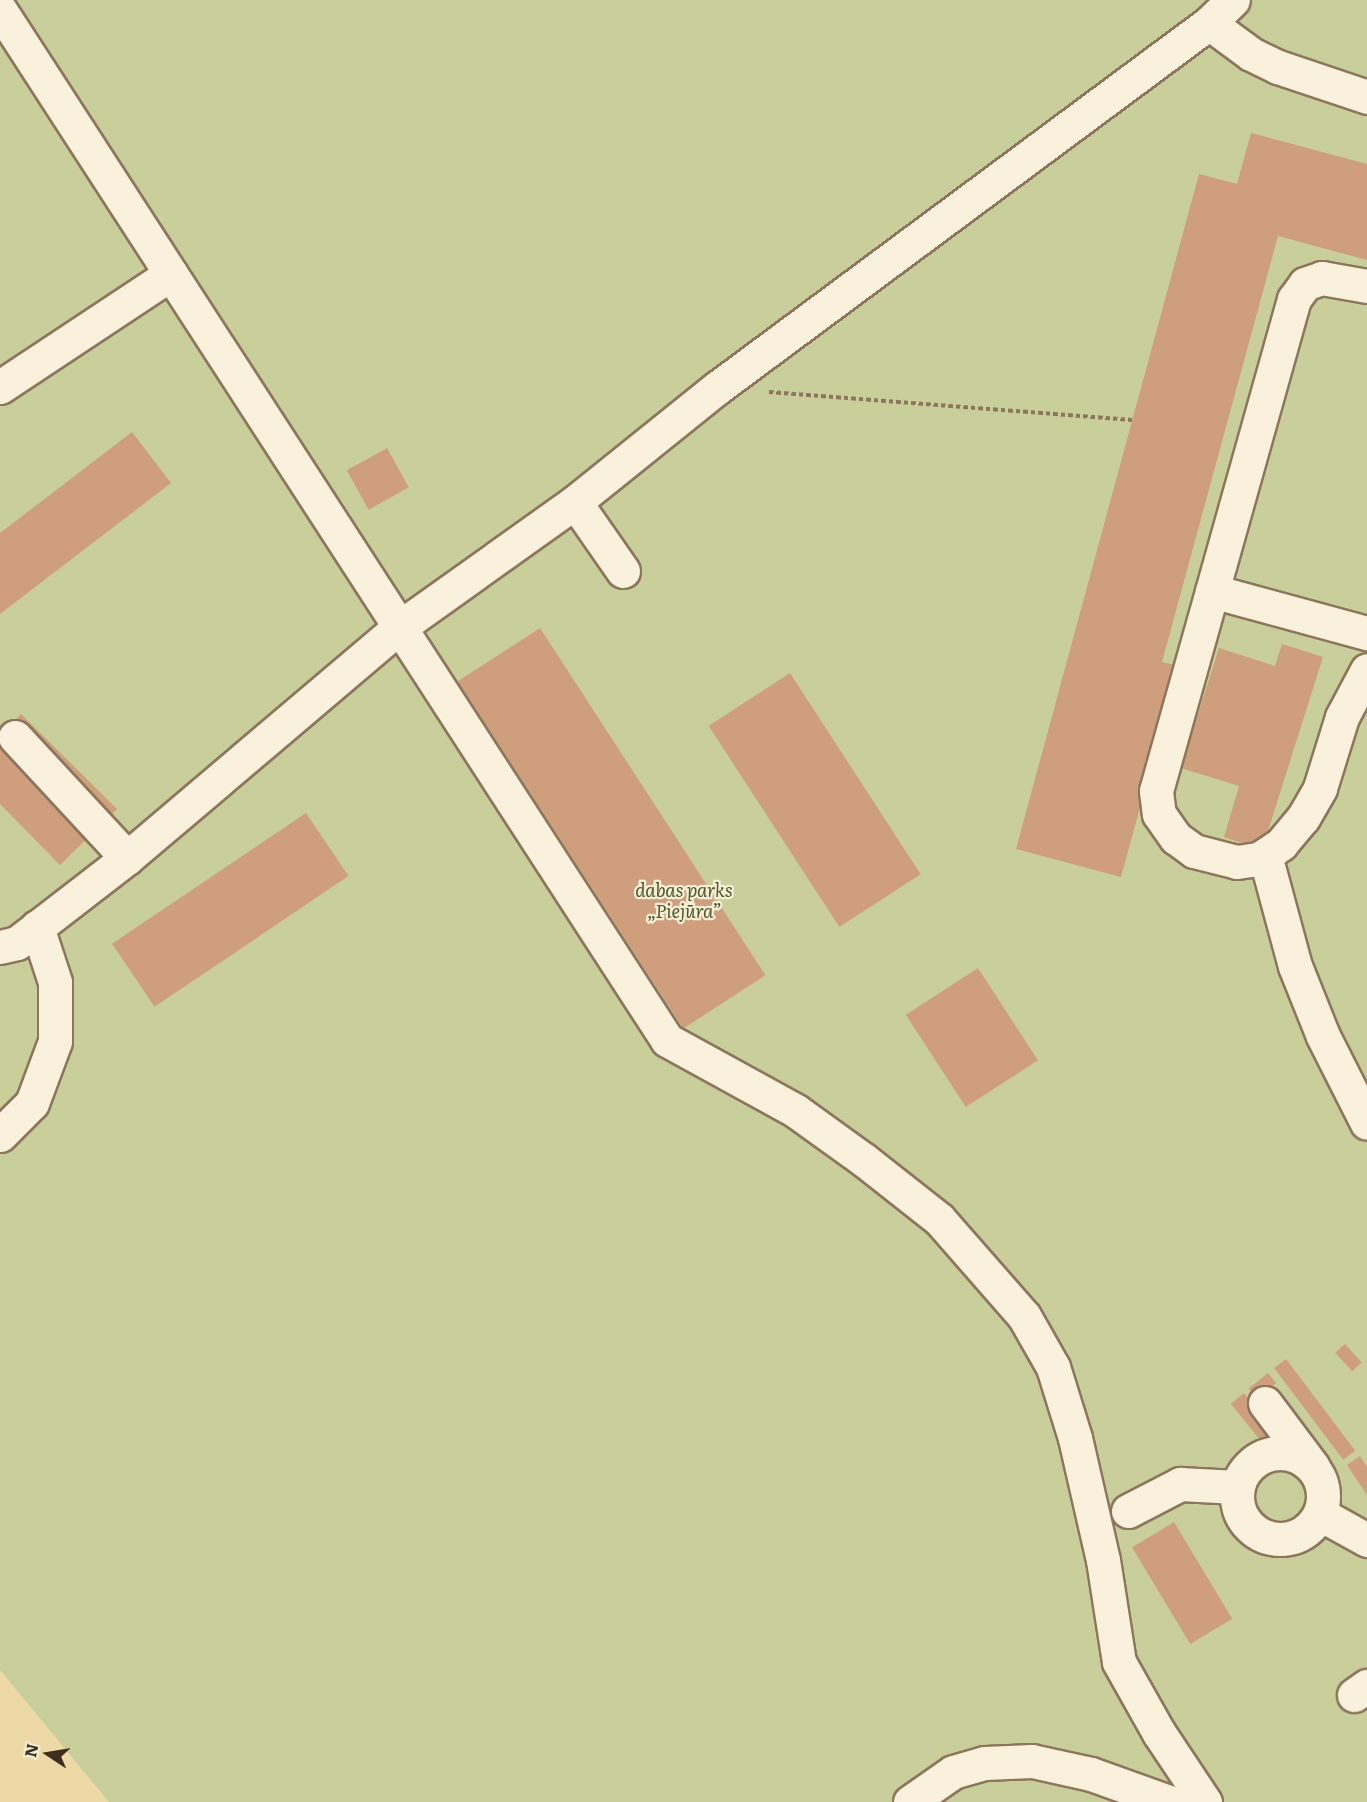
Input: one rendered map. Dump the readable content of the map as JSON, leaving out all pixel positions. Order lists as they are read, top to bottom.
{
  "parks": ["dabas parks „Piejūra”"],
  "north": "left"
}
